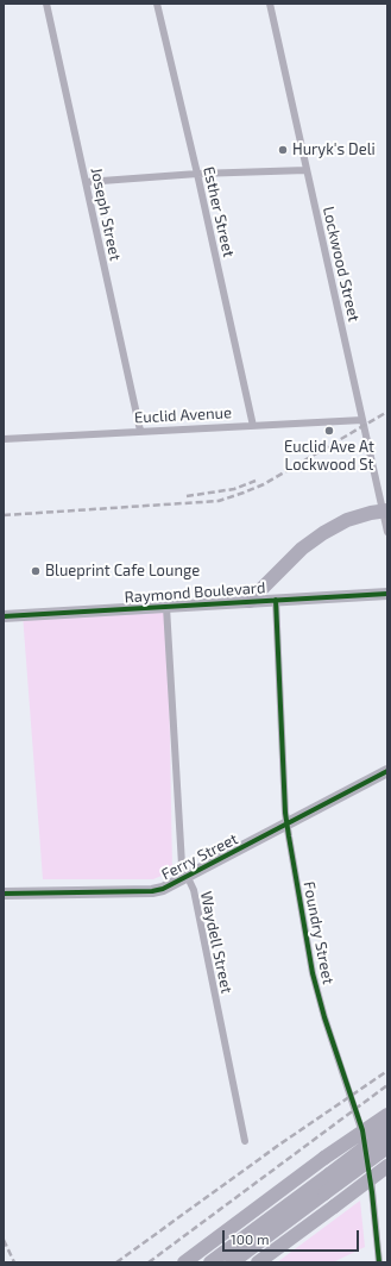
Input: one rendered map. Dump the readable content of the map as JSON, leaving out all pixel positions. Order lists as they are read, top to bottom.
{
  "streets": {
    "main road": ["Raymond Boulevard", "Ferry Street"],
    "street": [
      "Esther Street",
      "Joseph Street",
      "Lockwood Street",
      "Euclid Avenue",
      "Foundry Street",
      "Waydell Street"
    ]
  },
  "crossings": [
    ["Esther Street", "Euclid Avenue"],
    ["Joseph Street", "Euclid Avenue"],
    ["Lockwood Street", "Euclid Avenue"],
    ["Raymond Boulevard", "Foundry Street"],
    ["Raymond Boulevard", "Waydell Street"],
    ["Ferry Street", "Foundry Street"],
    ["Ferry Street", "Waydell Street"]
  ],
  "places": ["Huryk's Deli", "Euclid Ave At Lockwood St", "Blueprint Cafe Lounge"],
  "scale_bar": "100 m"
}
